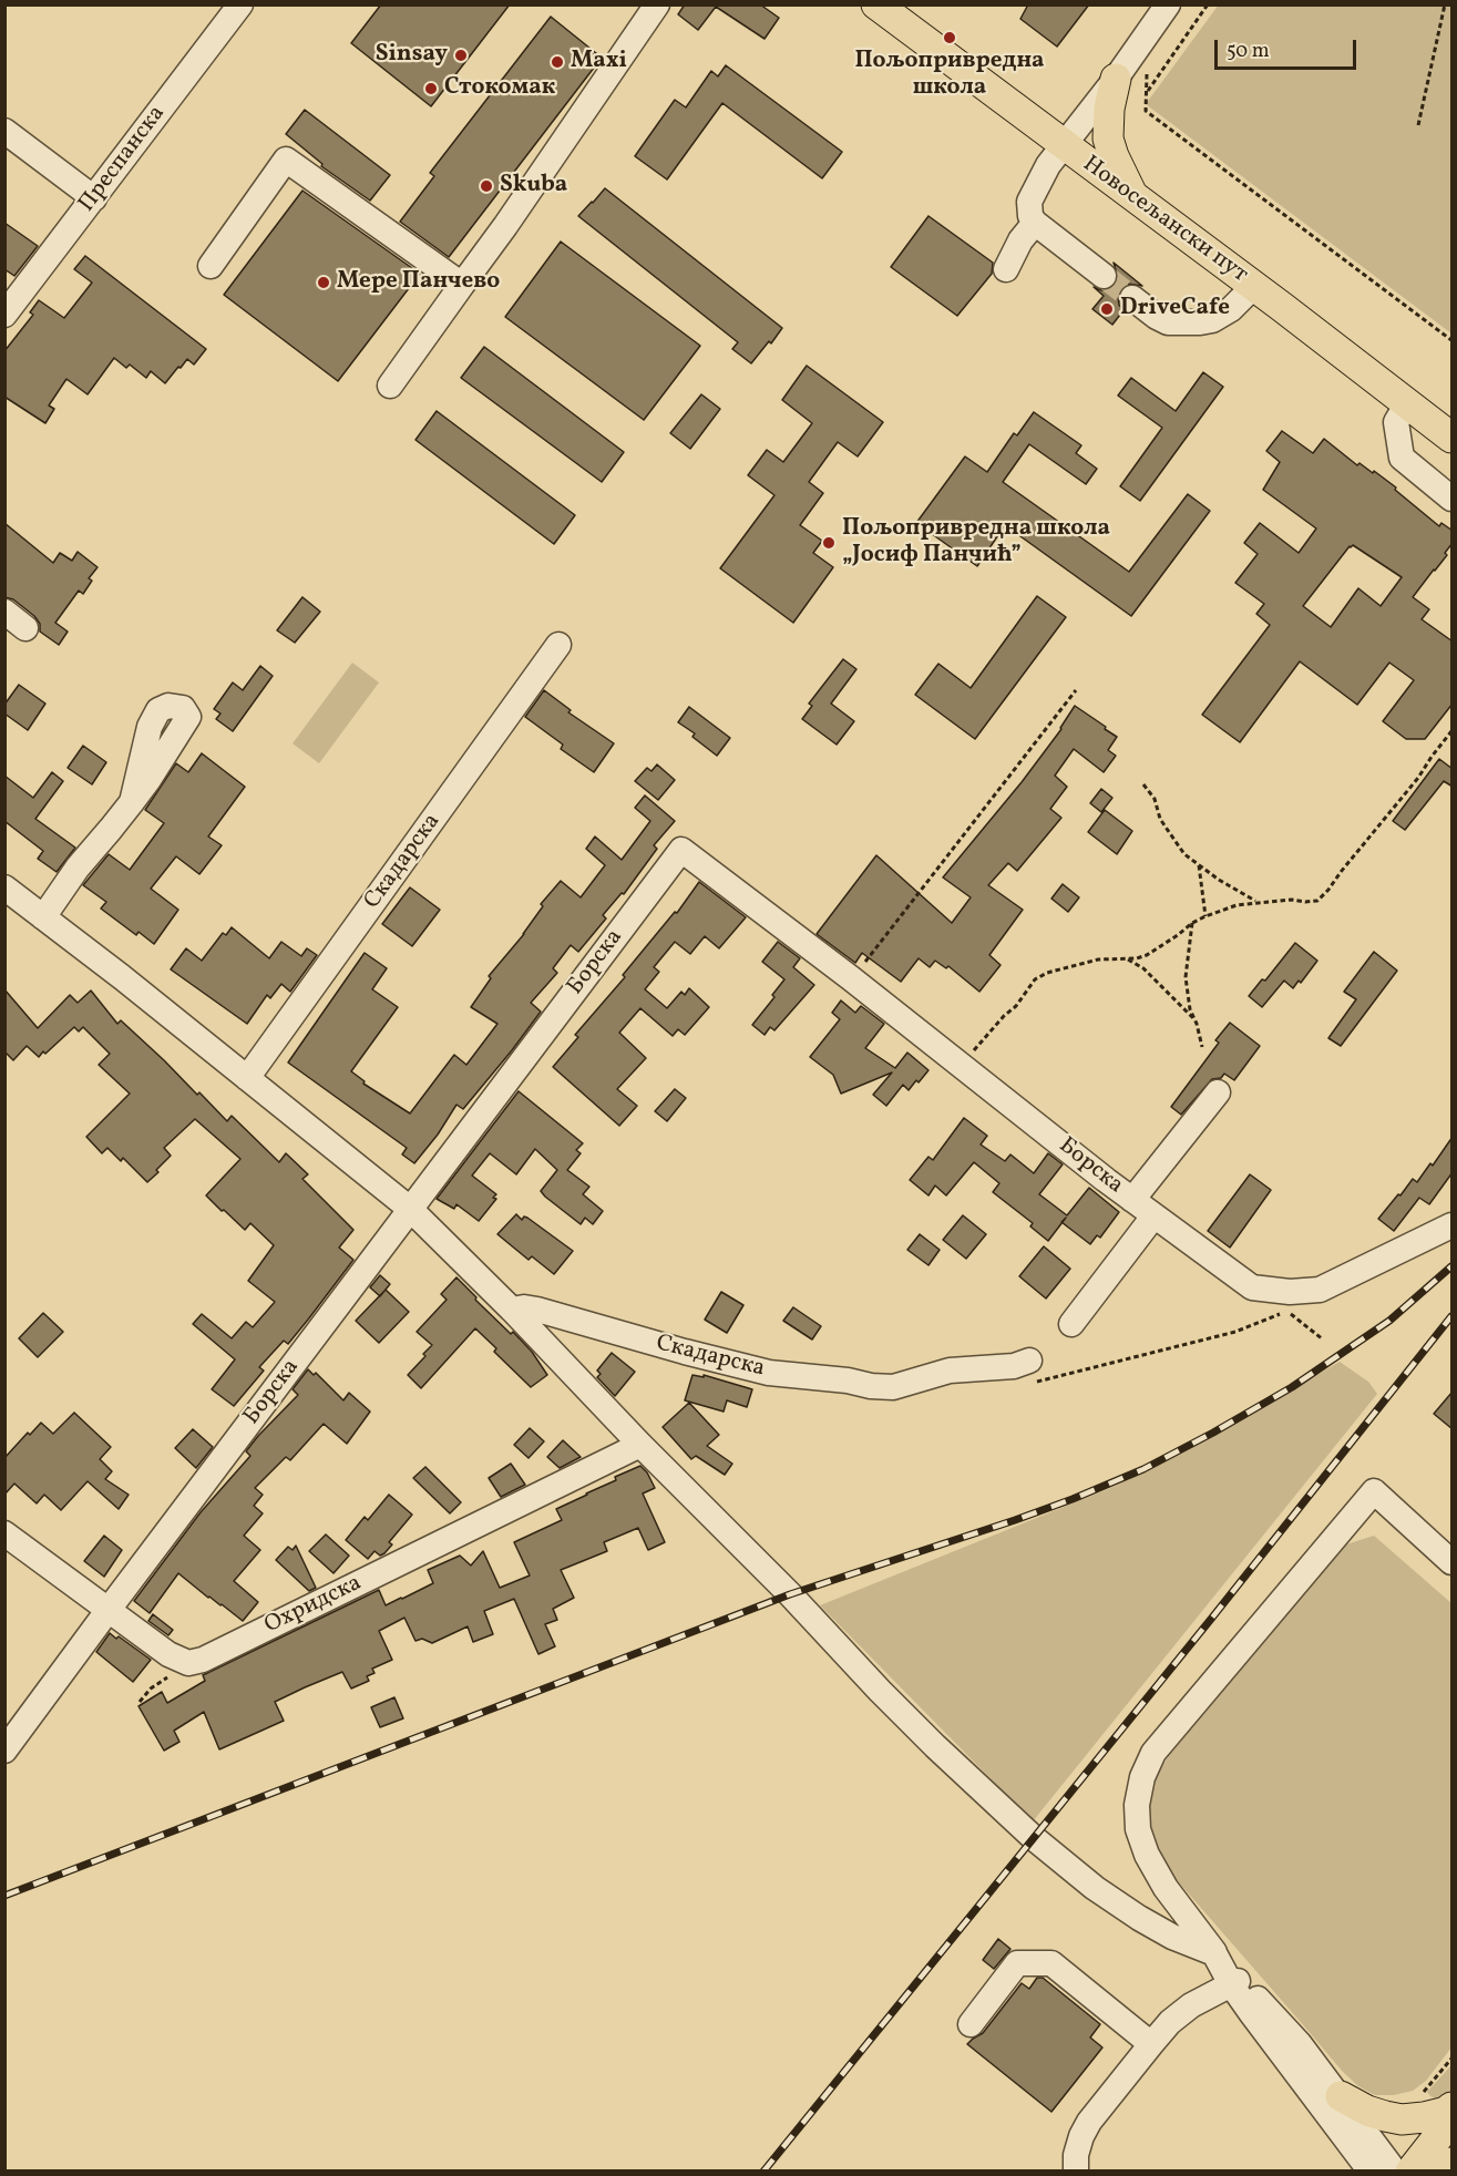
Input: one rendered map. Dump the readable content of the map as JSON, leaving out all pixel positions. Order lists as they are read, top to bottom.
{
  "streets": {
    "main road": ["Новосељански пут"],
    "street": [
      "Преспанска",
      "Скадарска",
      "Борска",
      "Охридска"
    ]
  },
  "places": [
    "Пољопривредна школа",
    "Sinsay",
    "Maxi",
    "Стокомак",
    "Skuba",
    "Мере Панчево",
    "DriveCafe",
    "Пољопривредна школа „Јосиф Панчић”"
  ],
  "scale_bar": "50 m"
}
